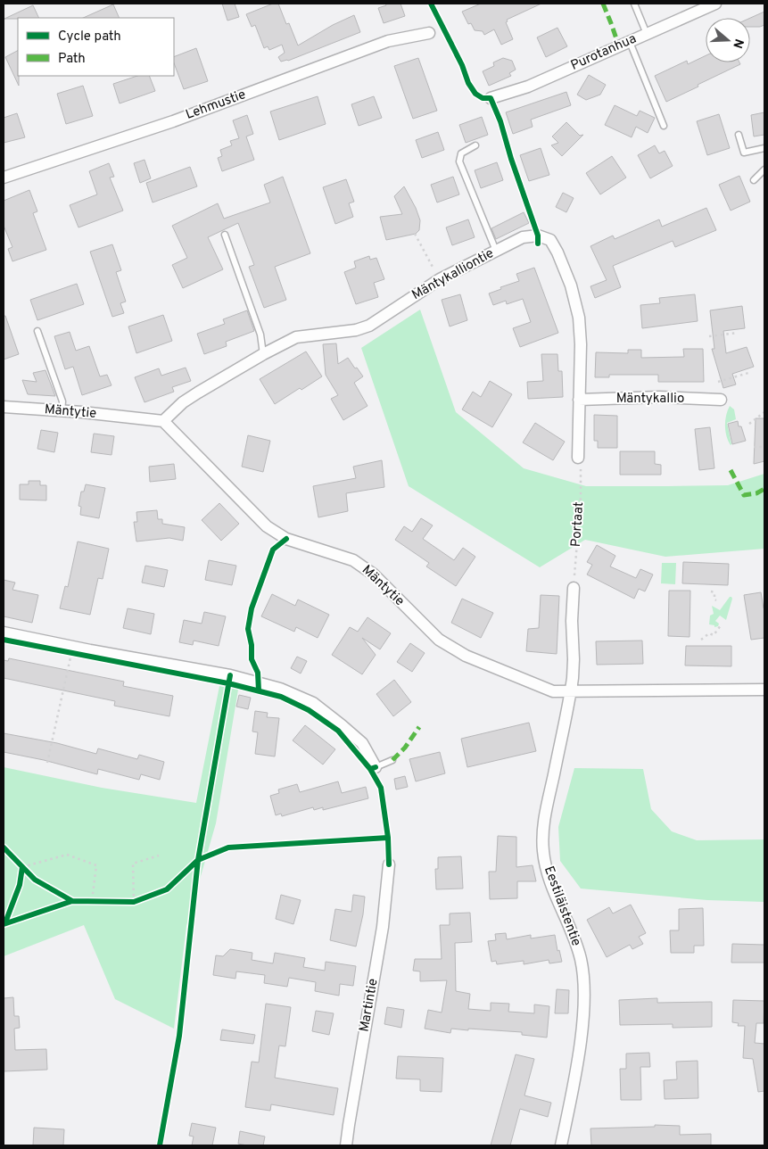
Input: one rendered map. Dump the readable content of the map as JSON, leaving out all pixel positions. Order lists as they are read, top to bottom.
{
  "streets": {
    "street": [
      "Purotanhua",
      "Lehmustie",
      "Mäntykalliontie",
      "Mäntykallio",
      "Mäntytie",
      "Eestiläistentie",
      "Martintie"
    ],
    "path": ["Portaat"]
  },
  "crossings": [
    ["Mäntykalliontie", "Mäntykallio"],
    ["Mäntykalliontie", "Mäntytie"],
    ["Mäntykalliontie", "Portaat"],
    ["Mäntytie", "Eestiläistentie"],
    ["Portaat", "Eestiläistentie"]
  ],
  "legend": ["Cycle path", "Path"],
  "north": "right"
}
